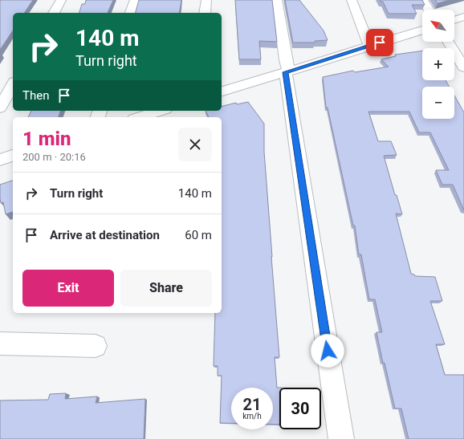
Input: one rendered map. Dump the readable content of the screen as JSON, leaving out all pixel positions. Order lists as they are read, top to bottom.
{
  "north": "top left",
  "page": {
    "map_buttons": ["+", "−"],
    "turn": ["140 m", "Turn right"],
    "then": "Then",
    "heading": ["1 min", "200 m · 20:16"],
    "list": [
      {
        "name": "Turn right",
        "value": "140 m"
      },
      {
        "name": "Arrive at destination",
        "value": "60 m"
      }
    ],
    "buttons": ["Exit", "Share"],
    "speed": "21 km/h",
    "limit": "30"
  }
}
